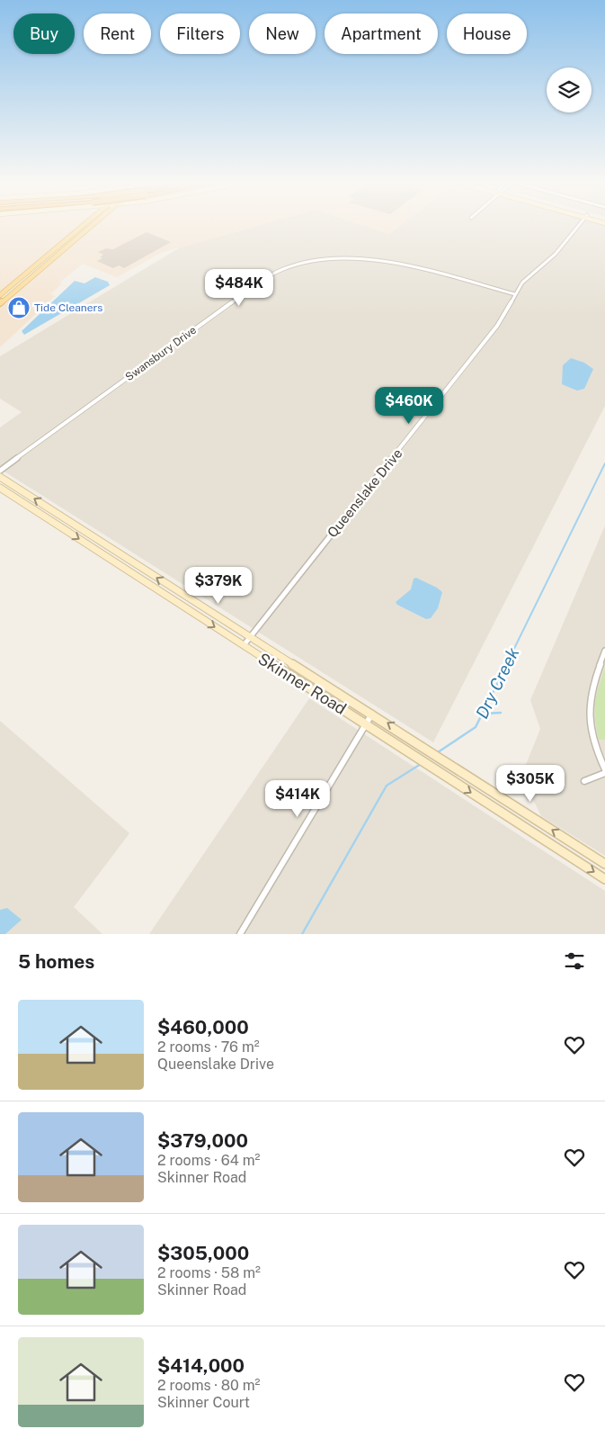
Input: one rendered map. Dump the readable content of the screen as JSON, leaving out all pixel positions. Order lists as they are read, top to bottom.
{
  "streets": {
    "main road": ["Skinner Road"],
    "street": ["Swansbury Drive", "Queenslake Drive"]
  },
  "crossings": [
    ["Swansbury Drive", "Queenslake Drive"],
    ["Queenslake Drive", "Skinner Road"]
  ],
  "water": ["Dry Creek"],
  "places": {
    "shop": ["Tide Cleaners"]
  },
  "page": {
    "chip": [
      "Buy",
      "Rent",
      "Filters",
      "New",
      "Apartment",
      "House"
    ],
    "price": [
      "$484K",
      "$460K",
      "$379K",
      "$305K",
      "$414K"
    ],
    "heading": "5 homes",
    "list": [
      {
        "name": "$460,000",
        "note": "2 rooms · 76 m² · Queenslake Drive"
      },
      {
        "name": "$379,000",
        "note": "2 rooms · 64 m² · Skinner Road"
      },
      {
        "name": "$305,000",
        "note": "2 rooms · 58 m² · Skinner Road"
      },
      {
        "name": "$414,000",
        "note": "2 rooms · 80 m² · Skinner Court"
      }
    ]
  }
}
